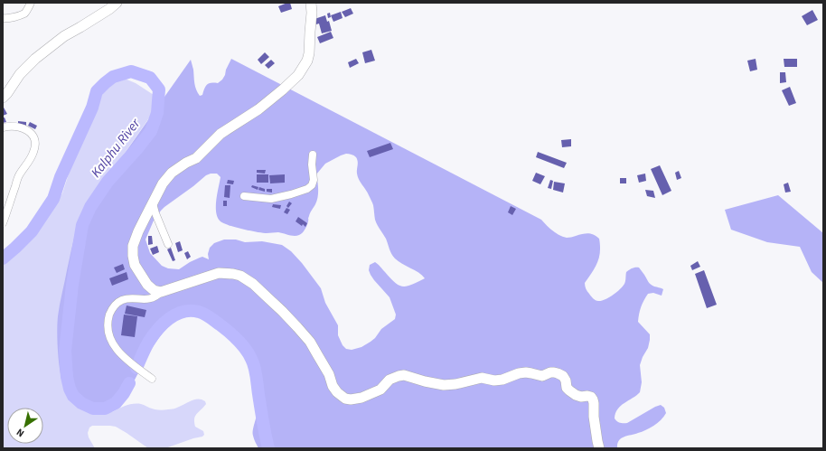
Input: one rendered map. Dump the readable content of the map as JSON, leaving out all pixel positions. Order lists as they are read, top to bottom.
{
  "water": ["Kalphu River"],
  "north": "bottom left"
}
